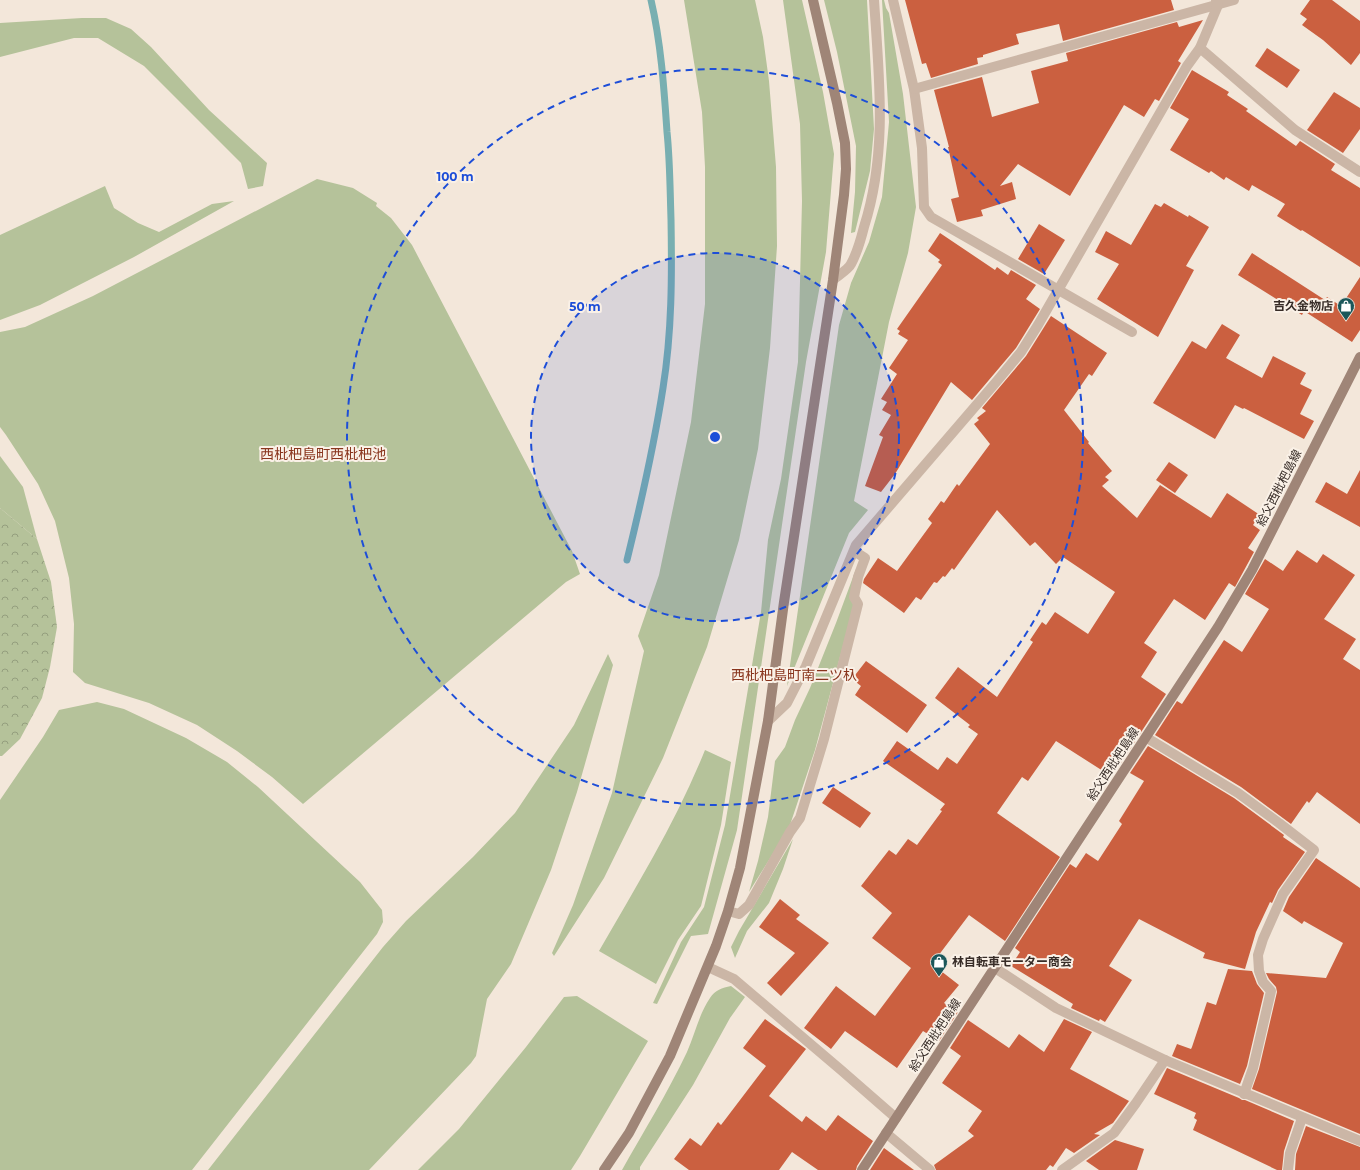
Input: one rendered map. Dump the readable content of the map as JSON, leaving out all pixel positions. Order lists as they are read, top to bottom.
{
  "streets": {
    "street": ["給父西枇杷島線"]
  },
  "districts": ["西枇杷島町西枇杷池", "西枇杷島町南二ツ杁"],
  "places": {
    "shop": ["吉久金物店", "林自転車モーター商会"]
  },
  "rings": ["100 m", "50 m"]
}
